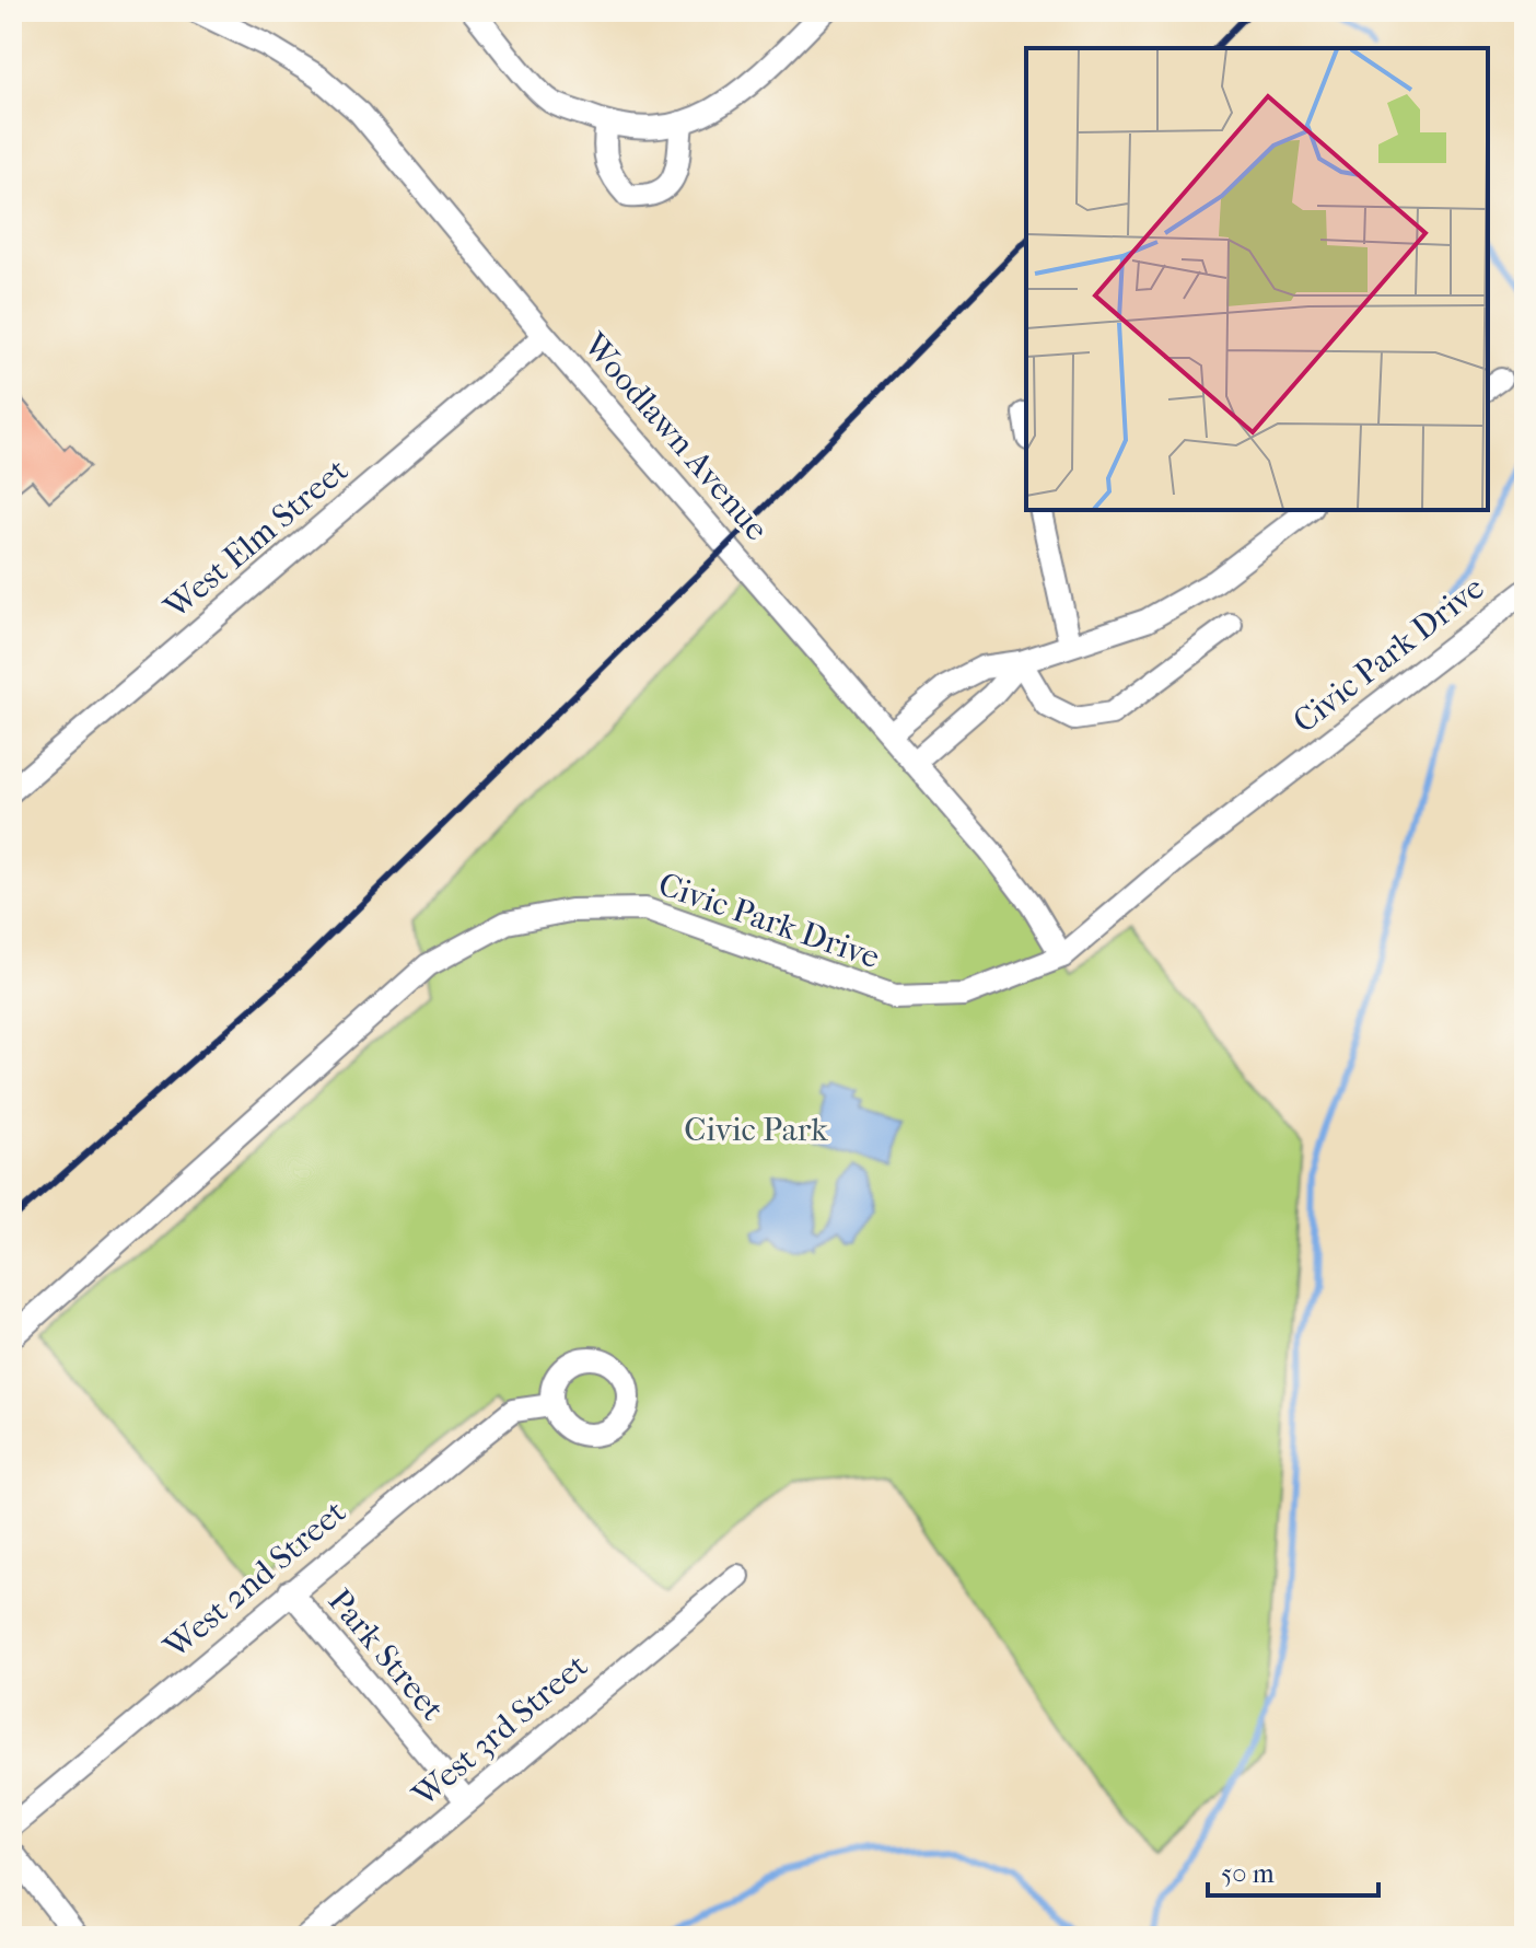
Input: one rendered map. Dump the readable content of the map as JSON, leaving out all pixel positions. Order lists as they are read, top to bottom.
{
  "streets": {
    "street": [
      "Woodlawn Avenue",
      "West Elm Street",
      "Civic Park Drive",
      "West 2nd Street",
      "Park Street",
      "West 3rd Street"
    ]
  },
  "crossings": [
    ["Woodlawn Avenue", "West Elm Street"],
    ["Woodlawn Avenue", "Civic Park Drive"],
    ["West 2nd Street", "Park Street"],
    ["Park Street", "West 3rd Street"]
  ],
  "parks": ["Civic Park"],
  "scale_bar": "50 m"
}
